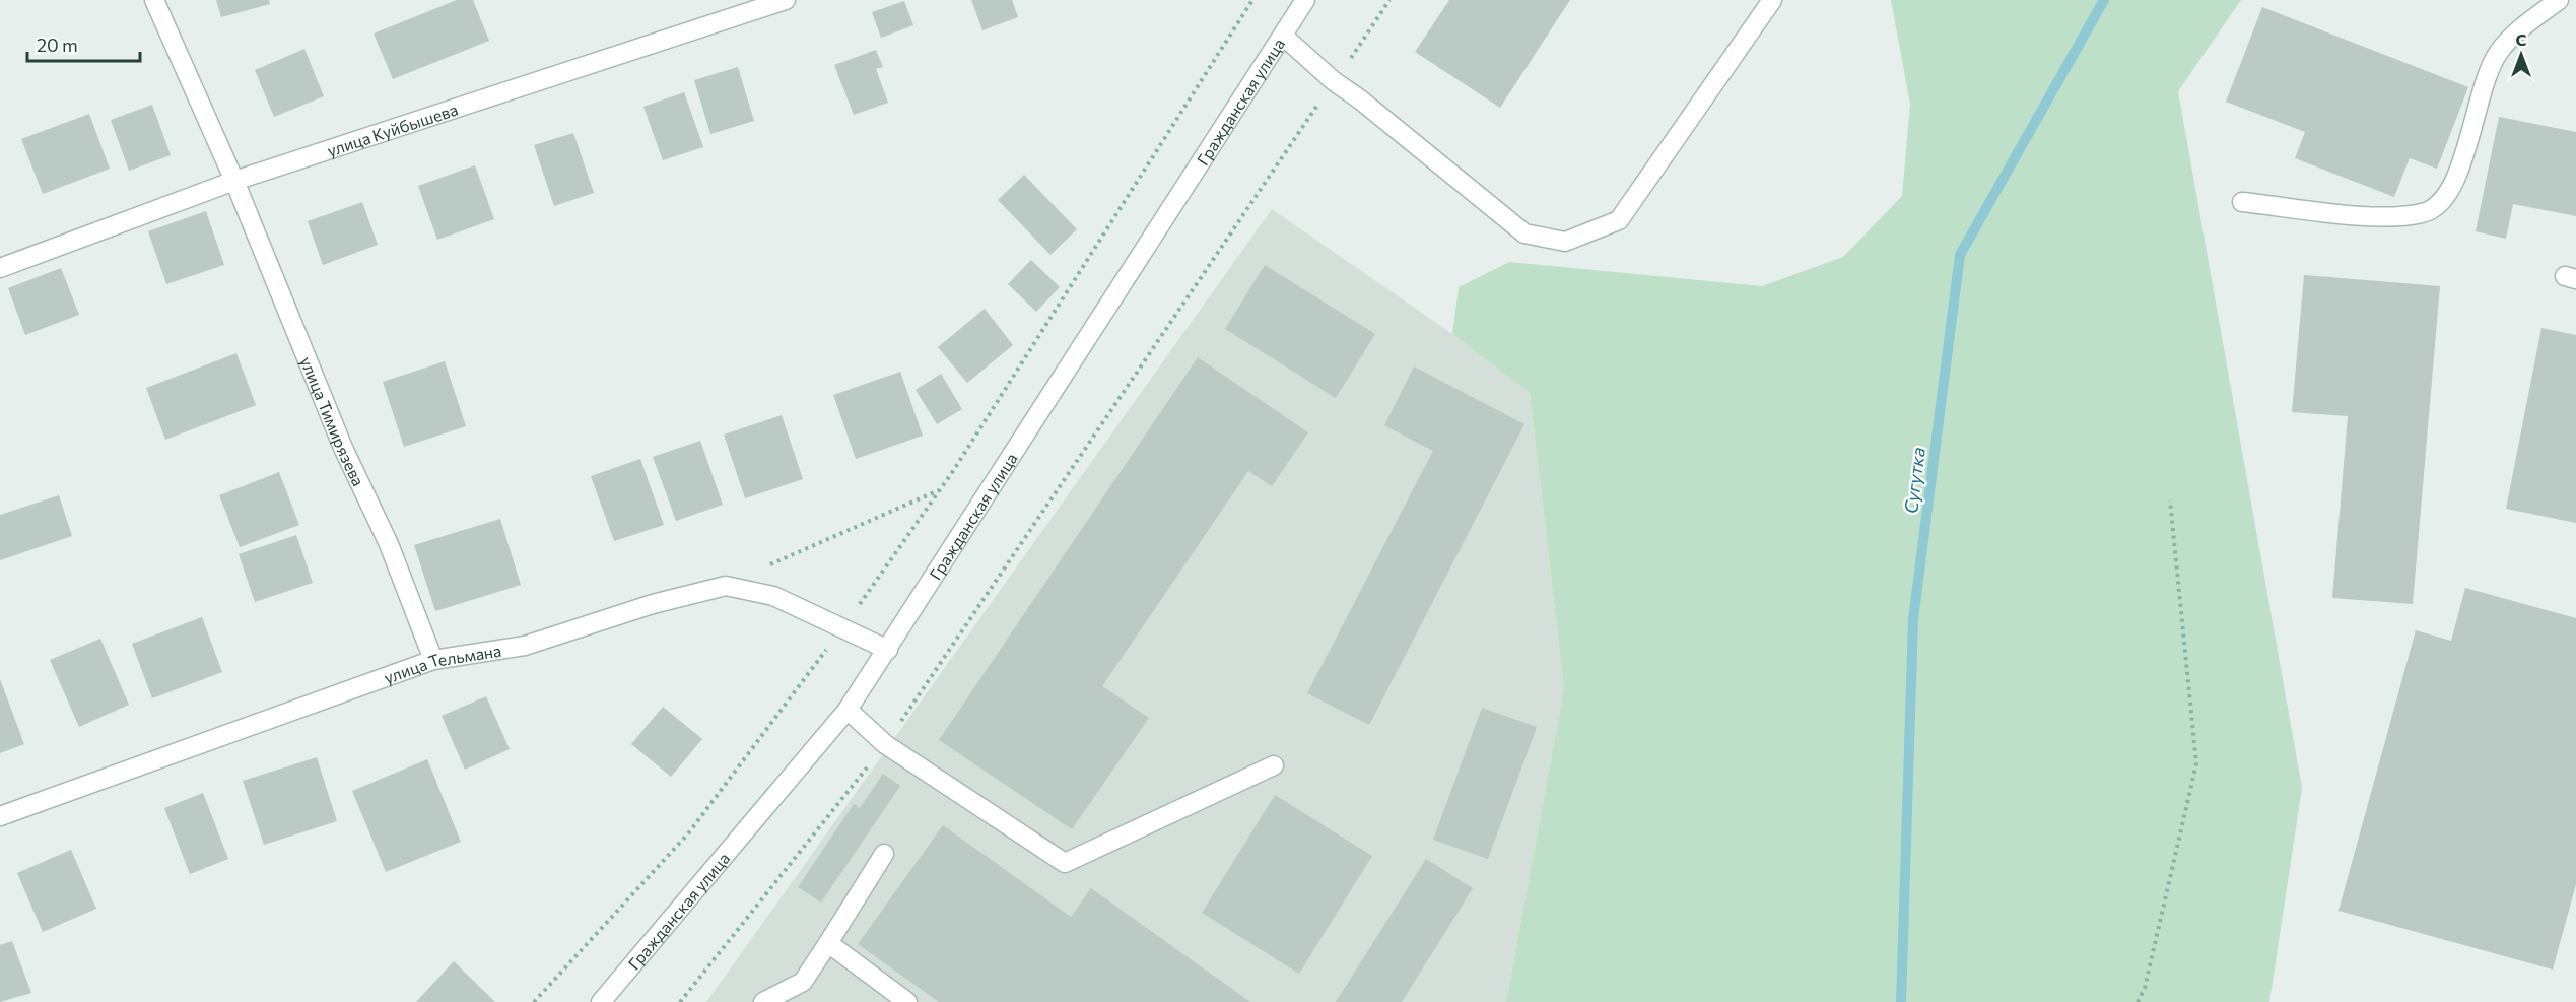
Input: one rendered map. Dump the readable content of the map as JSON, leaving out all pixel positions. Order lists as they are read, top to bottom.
{
  "streets": {
    "street": [
      "Гражданская улица",
      "улица Куйбышева",
      "улица Тимирязева",
      "улица Тельмана"
    ]
  },
  "crossings": [
    ["Гражданская улица", "улица Тельмана"],
    ["улица Куйбышева", "улица Тимирязева"],
    ["улица Тимирязева", "улица Тельмана"]
  ],
  "water": ["Сугутка"],
  "scale_bar": "20 m",
  "north": "top"
}
